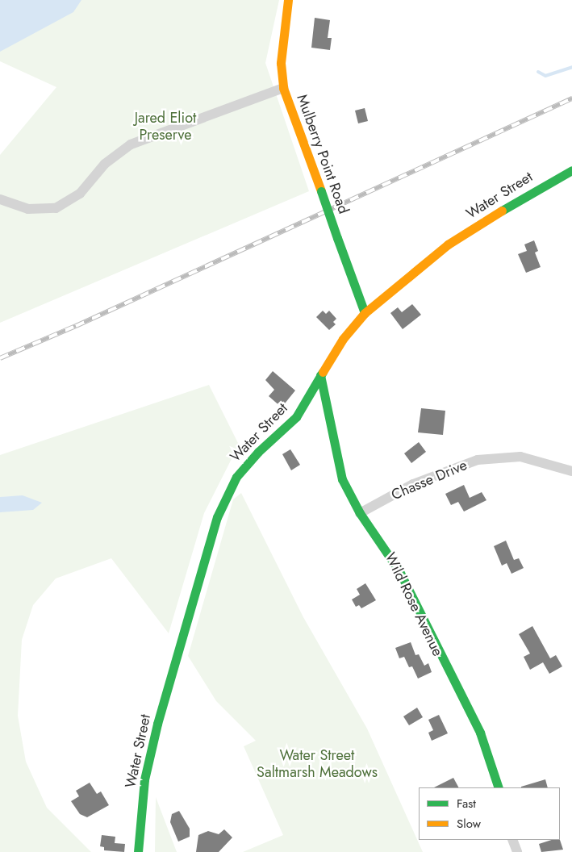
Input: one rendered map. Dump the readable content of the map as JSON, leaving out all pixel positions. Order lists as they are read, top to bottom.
{
  "streets": {
    "main road": ["Mulberry Point Road", "Water Street", "Wild Rose Avenue"],
    "street": ["Chasse Drive"]
  },
  "crossings": [
    ["Mulberry Point Road", "Water Street"],
    ["Water Street", "Wild Rose Avenue"],
    ["Chasse Drive", "Wild Rose Avenue"]
  ],
  "parks": ["Jared Eliot Preserve", "Water Street Saltmarsh Meadows"],
  "legend": ["Fast", "Slow"]
}
